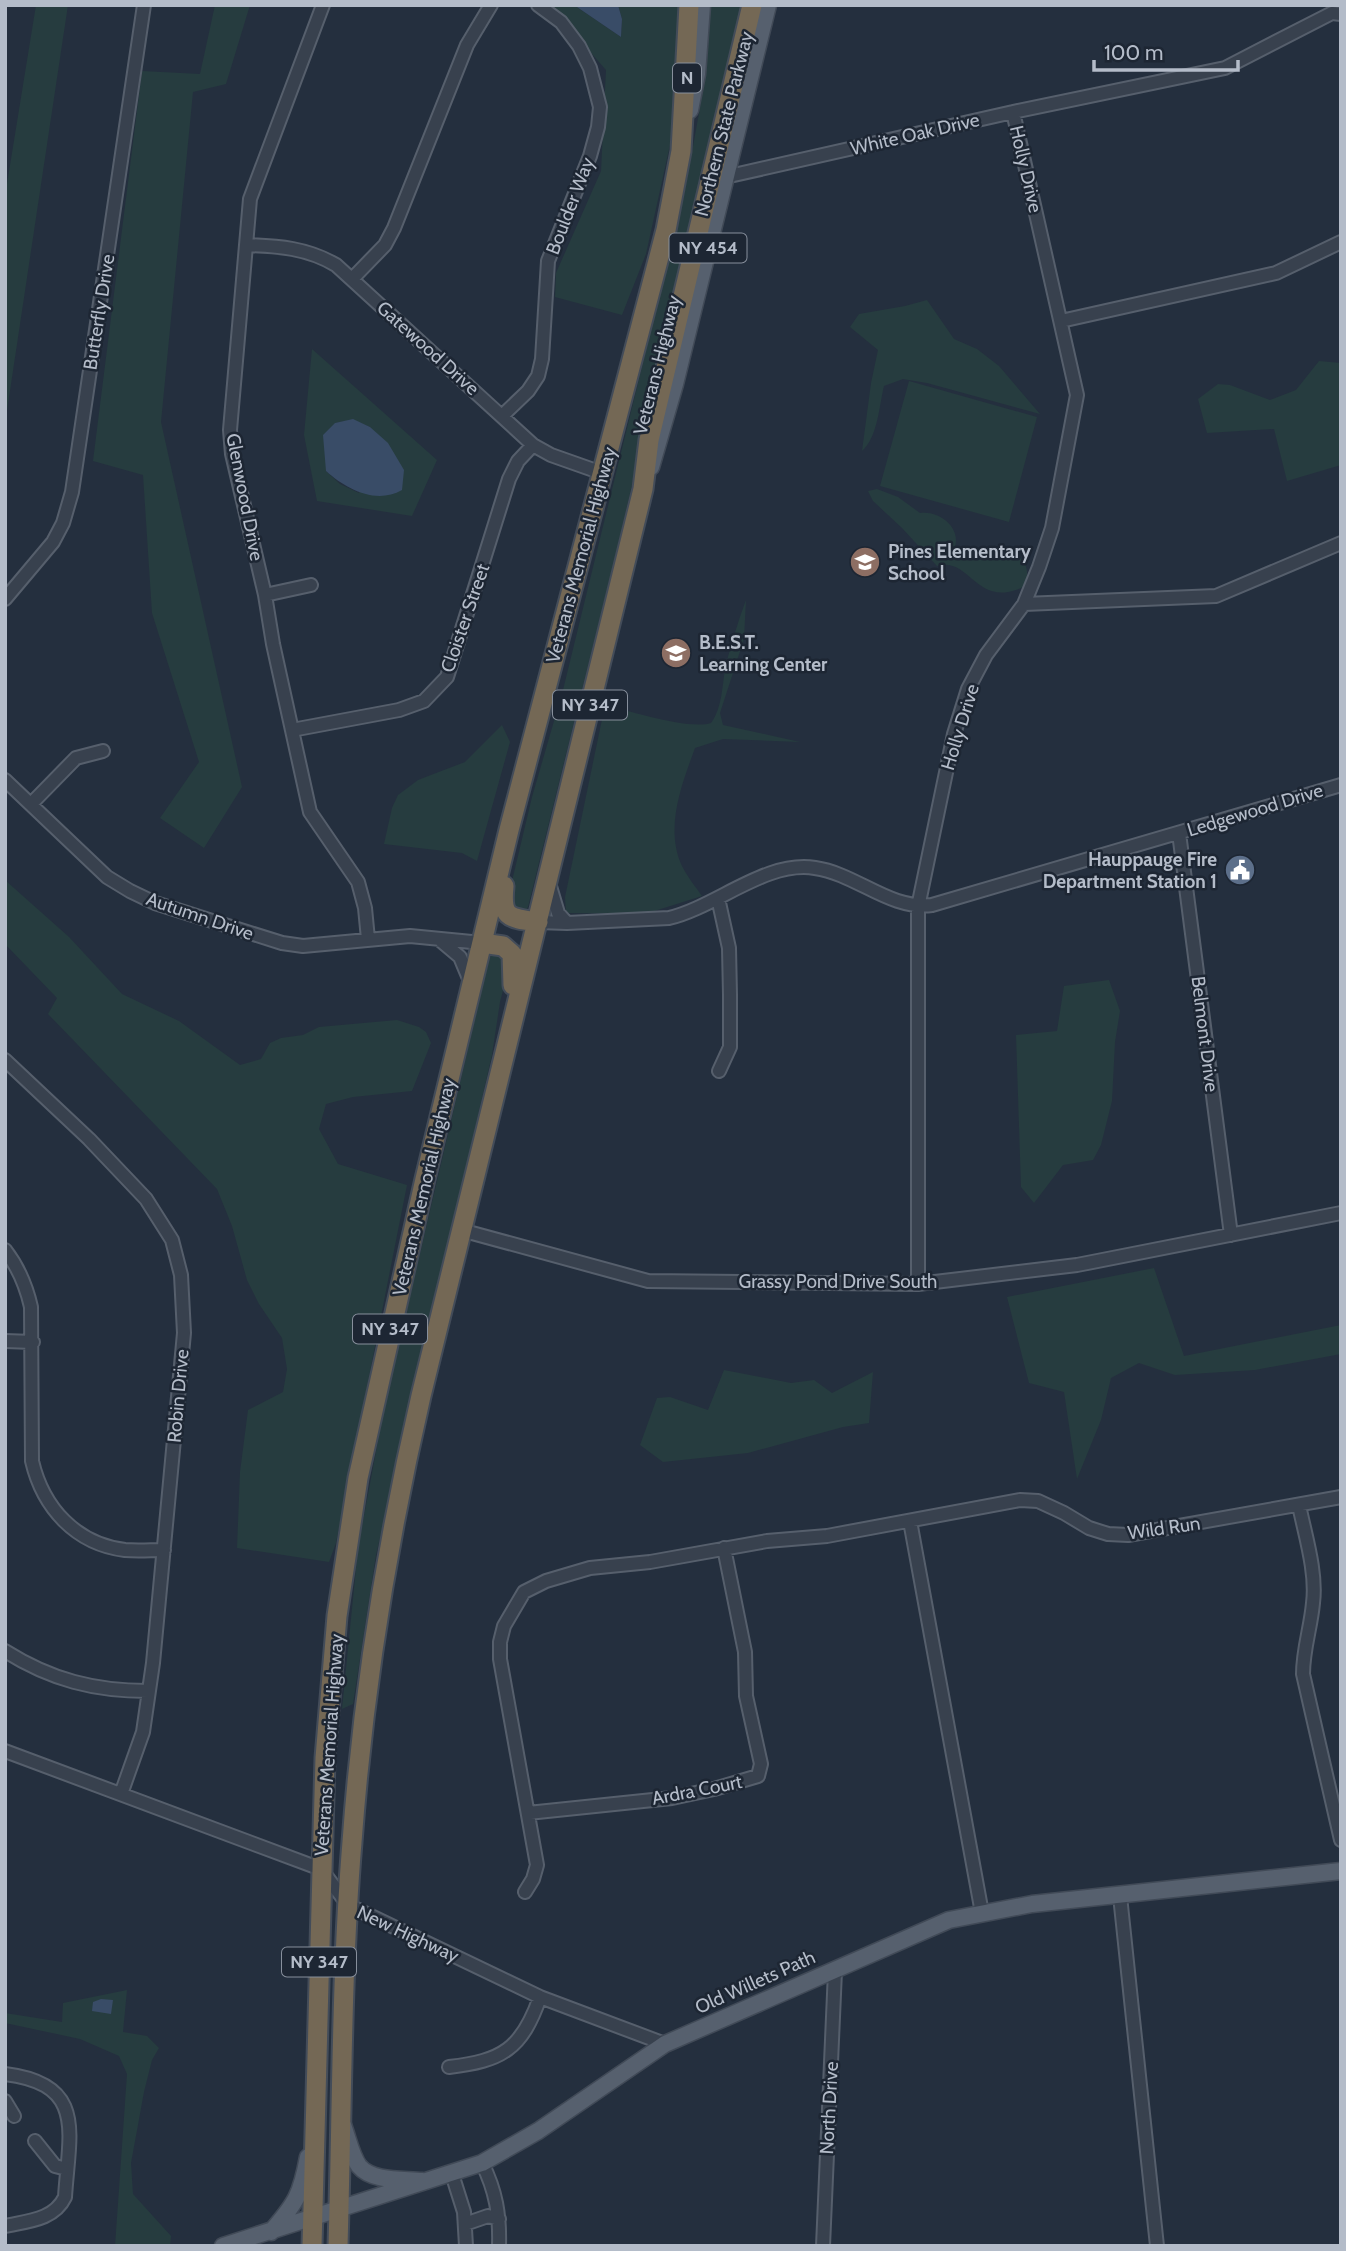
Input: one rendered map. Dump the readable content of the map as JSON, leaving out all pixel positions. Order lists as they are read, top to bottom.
{
  "streets": {
    "highway": [
      "N",
      "Northern State Parkway",
      "Veterans Memorial Highway",
      "NY 347"
    ],
    "main road": ["NY 454", "Veterans Highway", "Old Willets Path"],
    "street": [
      "White Oak Drive",
      "Holly Drive",
      "Boulder Way",
      "Butterfly Drive",
      "Gatewood Drive",
      "Glenwood Drive",
      "Cloister Street",
      "Ledgewood Drive",
      "Autumn Drive",
      "Belmont Drive",
      "Grassy Pond Drive South",
      "Robin Drive",
      "Wild Run",
      "Ardra Court",
      "New Highway",
      "North Drive"
    ]
  },
  "crossings": [
    ["Northern State Parkway", "Veterans Highway"],
    ["Northern State Parkway", "Veterans Memorial Highway"],
    ["White Oak Drive", "Holly Drive"],
    ["White Oak Drive", "Veterans Highway"],
    ["Holly Drive", "Ledgewood Drive"],
    ["Holly Drive", "Grassy Pond Drive South"],
    ["Boulder Way", "Gatewood Drive"],
    ["Gatewood Drive", "Glenwood Drive"],
    ["Gatewood Drive", "Veterans Memorial Highway"],
    ["Gatewood Drive", "Cloister Street"],
    ["Veterans Highway", "Veterans Memorial Highway"],
    ["Glenwood Drive", "Cloister Street"],
    ["Glenwood Drive", "Autumn Drive"],
    ["Veterans Memorial Highway", "Ledgewood Drive"],
    ["Veterans Memorial Highway", "Autumn Drive"],
    ["Veterans Memorial Highway", "Grassy Pond Drive South"],
    ["Veterans Memorial Highway", "New Highway"],
    ["Veterans Memorial Highway", "Old Willets Path"],
    ["Ledgewood Drive", "Belmont Drive"],
    ["Belmont Drive", "Grassy Pond Drive South"],
    ["Wild Run", "Ardra Court"],
    ["New Highway", "Old Willets Path"],
    ["Old Willets Path", "North Drive"]
  ],
  "places": {
    "school or university": ["Pines Elementary School", "B.E.S.T. Learning Center"],
    "public building": ["Hauppauge Fire Department Station 1"]
  },
  "scale_bar": "100 m"
}
